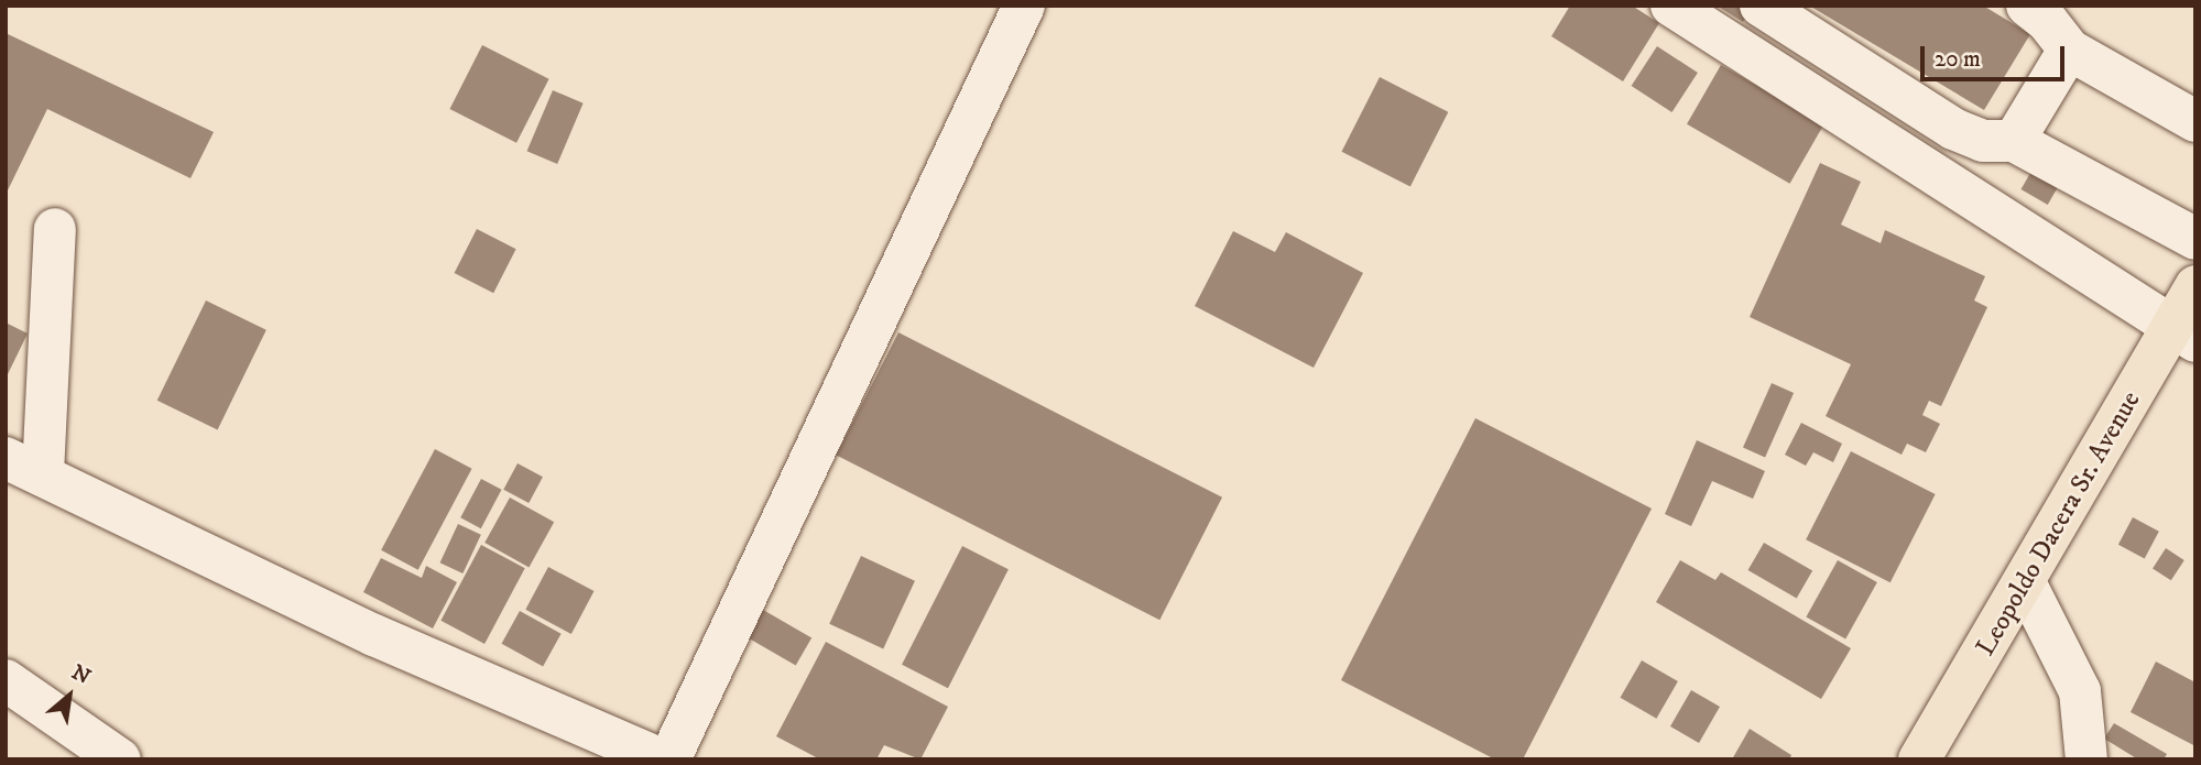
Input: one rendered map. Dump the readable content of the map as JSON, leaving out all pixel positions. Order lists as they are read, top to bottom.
{
  "streets": {
    "main road": ["Leopoldo Dacera Sr. Avenue"]
  },
  "scale_bar": "20 m",
  "north": "top right"
}
